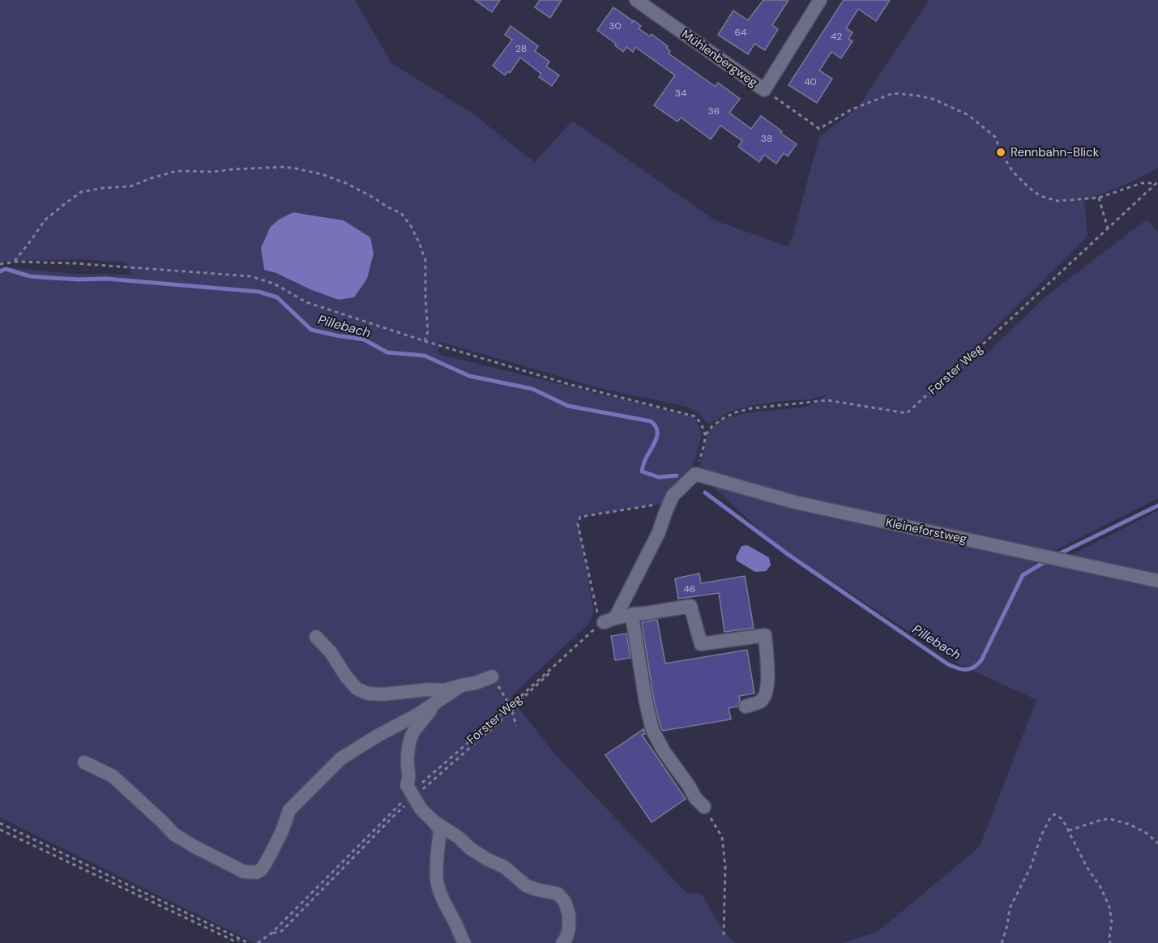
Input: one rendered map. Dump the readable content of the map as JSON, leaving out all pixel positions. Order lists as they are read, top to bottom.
{
  "streets": {
    "street": ["Mühlenbergweg", "Kleineforstweg"],
    "path": ["Forster Weg"]
  },
  "water": ["Pillebach"],
  "places": ["Rennbahn-Blick"],
  "house_numbers": [
    "30",
    "64",
    "42",
    "28",
    "40",
    "34",
    "36",
    "38",
    "46"
  ]
}
